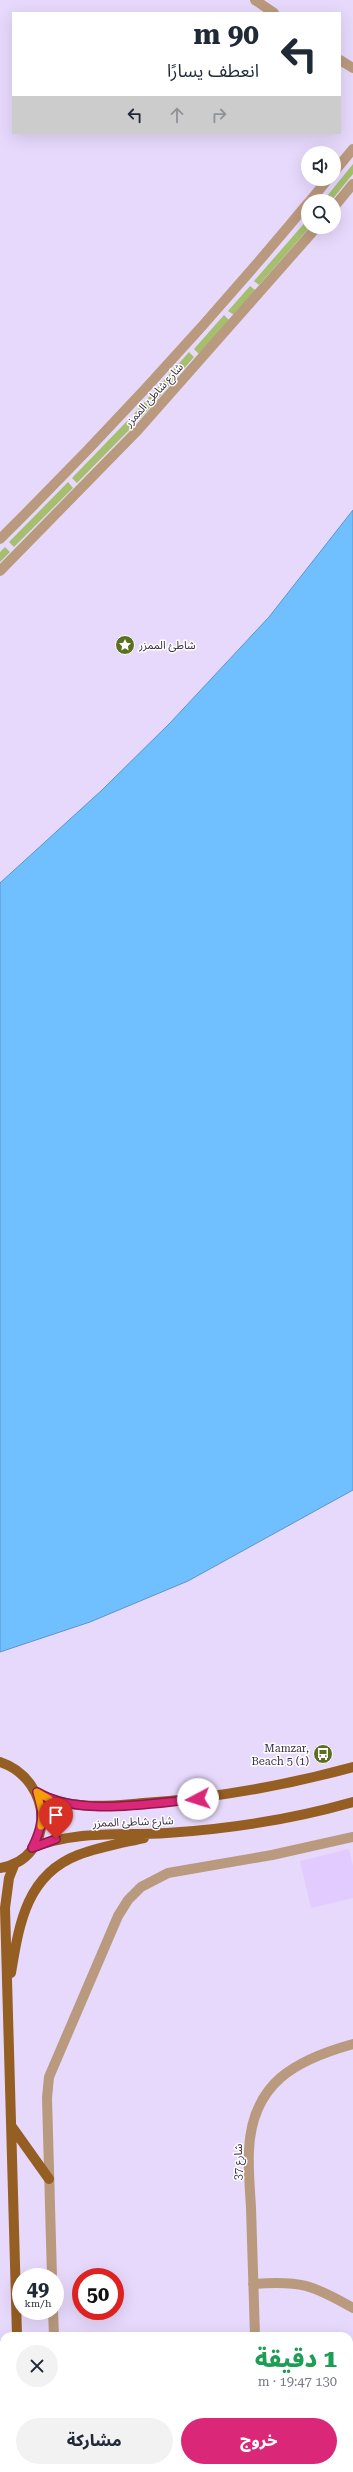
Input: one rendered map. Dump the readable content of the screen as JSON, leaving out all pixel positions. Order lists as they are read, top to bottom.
{
  "streets": {
    "main road": ["شارع شاطئ الممزر"],
    "street": ["شارع 37"]
  },
  "places": {
    "place": ["شاطئ الممزر"],
    "bus stop": ["Mamzar, Beach 5 (1)"]
  },
  "page": {
    "turn": ["90 m", "انعطف يسارًا"],
    "speed": "49 km/h",
    "limit": "50",
    "heading": ["1 دقيقة", "130 m · 19:47"],
    "buttons": ["خروج", "مشاركة"]
  }
}
